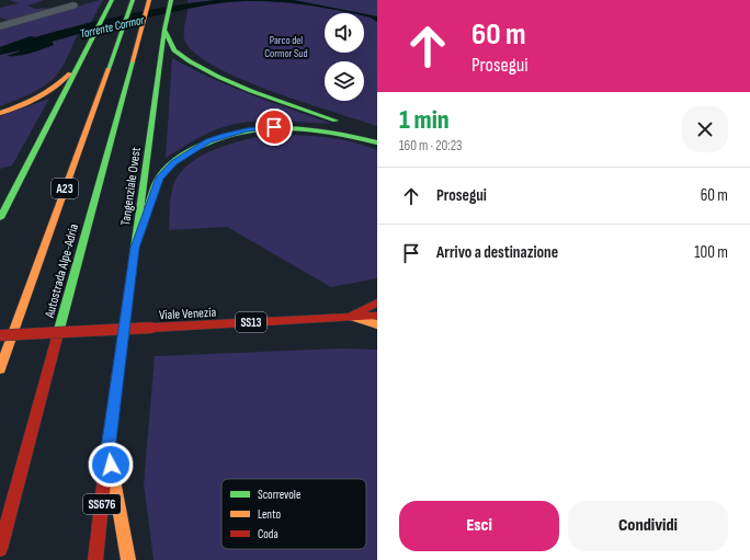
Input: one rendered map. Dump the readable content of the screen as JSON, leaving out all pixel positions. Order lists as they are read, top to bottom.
{
  "streets": {
    "main road": [
      "Tangenziale Ovest",
      "A23",
      "Autostrada Alpe-Adria",
      "Viale Venezia",
      "SS13",
      "SS676"
    ]
  },
  "crossings": [
    ["Viale Venezia", "SS13"]
  ],
  "water": ["Torrente Cormor"],
  "parks": ["Parco del Cormor Sud"],
  "legend": ["Scorrevole", "Lento", "Coda"],
  "page": {
    "turn": ["60 m", "Prosegui"],
    "heading": ["1 min", "160 m · 20:23"],
    "list": [
      {
        "name": "Prosegui",
        "value": "60 m"
      },
      {
        "name": "Arrivo a destinazione",
        "value": "100 m"
      }
    ],
    "buttons": ["Esci", "Condividi"]
  }
}
